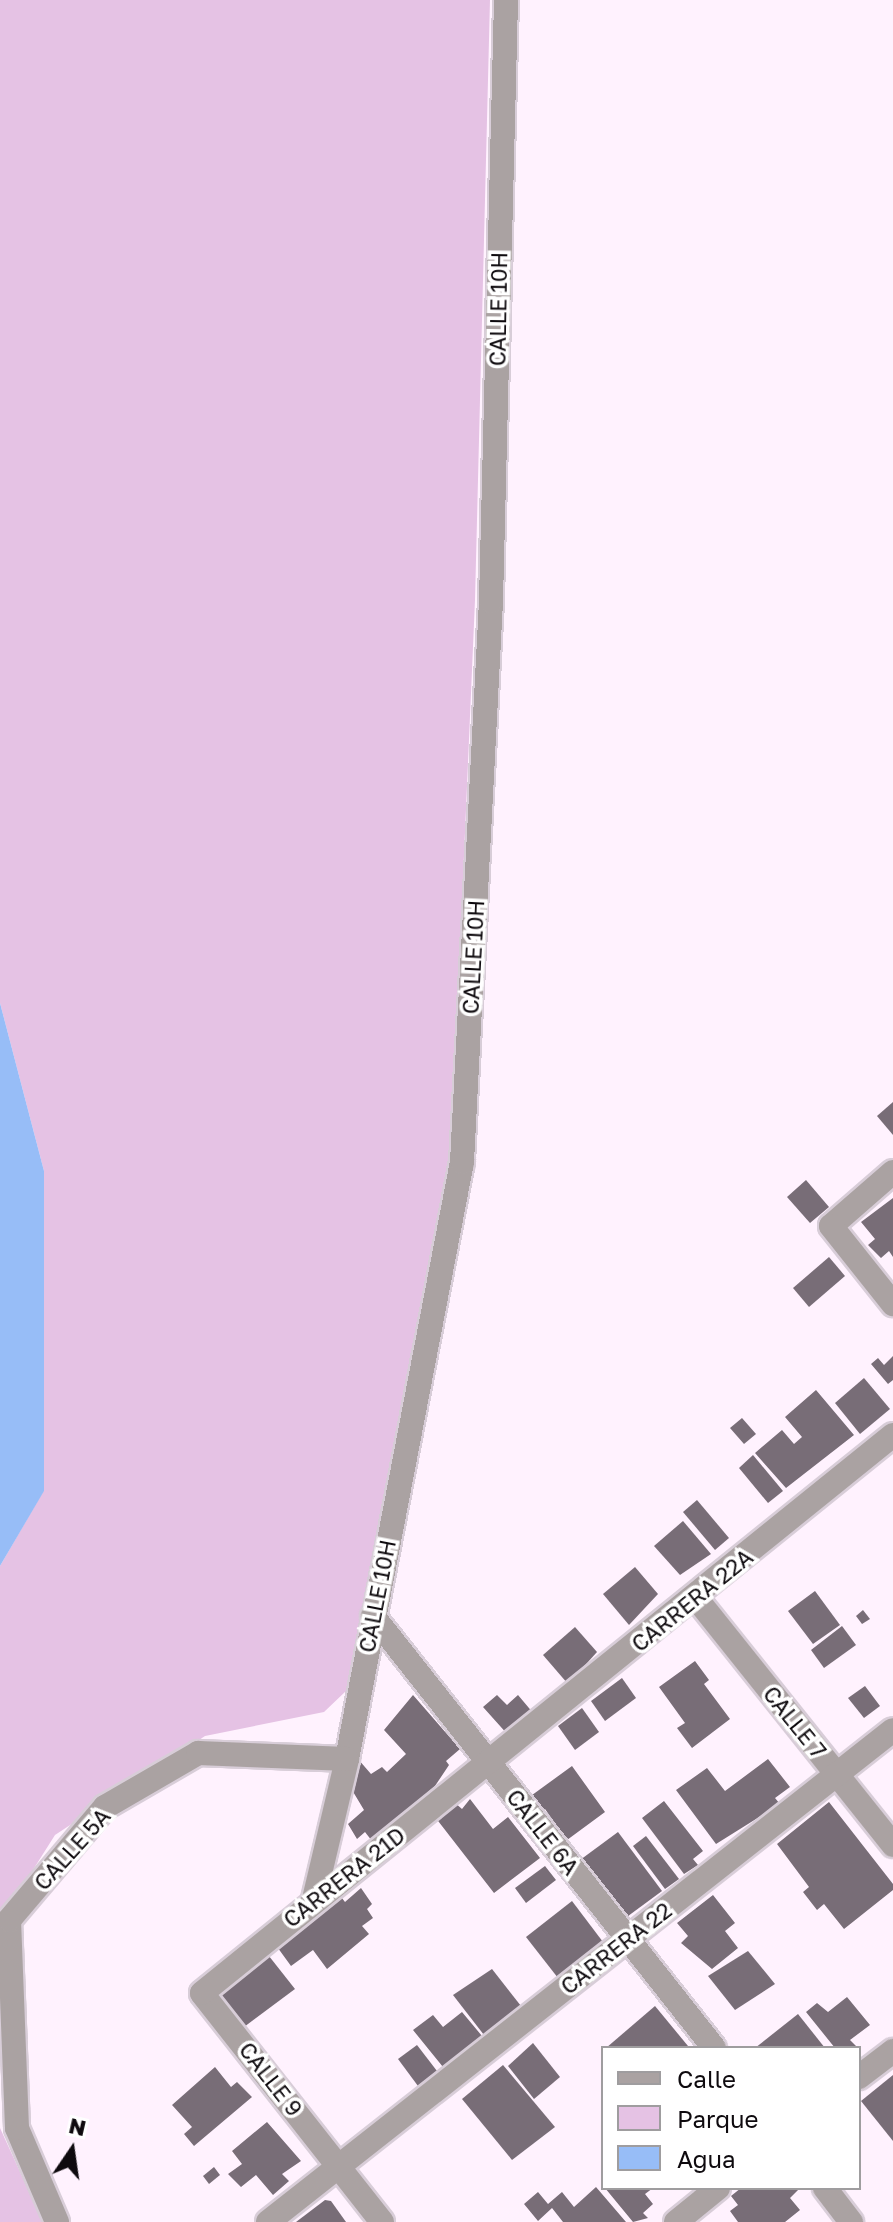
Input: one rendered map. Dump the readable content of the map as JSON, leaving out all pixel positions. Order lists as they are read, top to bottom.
{
  "streets": {
    "street": [
      "CALLE 10H",
      "CARRERA 22A",
      "CALLE 7",
      "CALLE 6A",
      "CALLE 5A",
      "CARRERA 21D",
      "CARRERA 22",
      "CALLE 9"
    ]
  },
  "crossings": [
    ["CALLE 10H", "CALLE 6A"],
    ["CALLE 10H", "CALLE 5A"],
    ["CALLE 10H", "CARRERA 21D"],
    ["CARRERA 22A", "CALLE 7"],
    ["CARRERA 22A", "CALLE 6A"],
    ["CARRERA 22A", "CARRERA 21D"],
    ["CALLE 7", "CARRERA 22"],
    ["CALLE 6A", "CARRERA 21D"],
    ["CALLE 6A", "CARRERA 22"],
    ["CARRERA 21D", "CALLE 9"],
    ["CARRERA 22", "CALLE 9"]
  ],
  "legend": ["Calle", "Parque", "Agua"],
  "north": "top"
}
